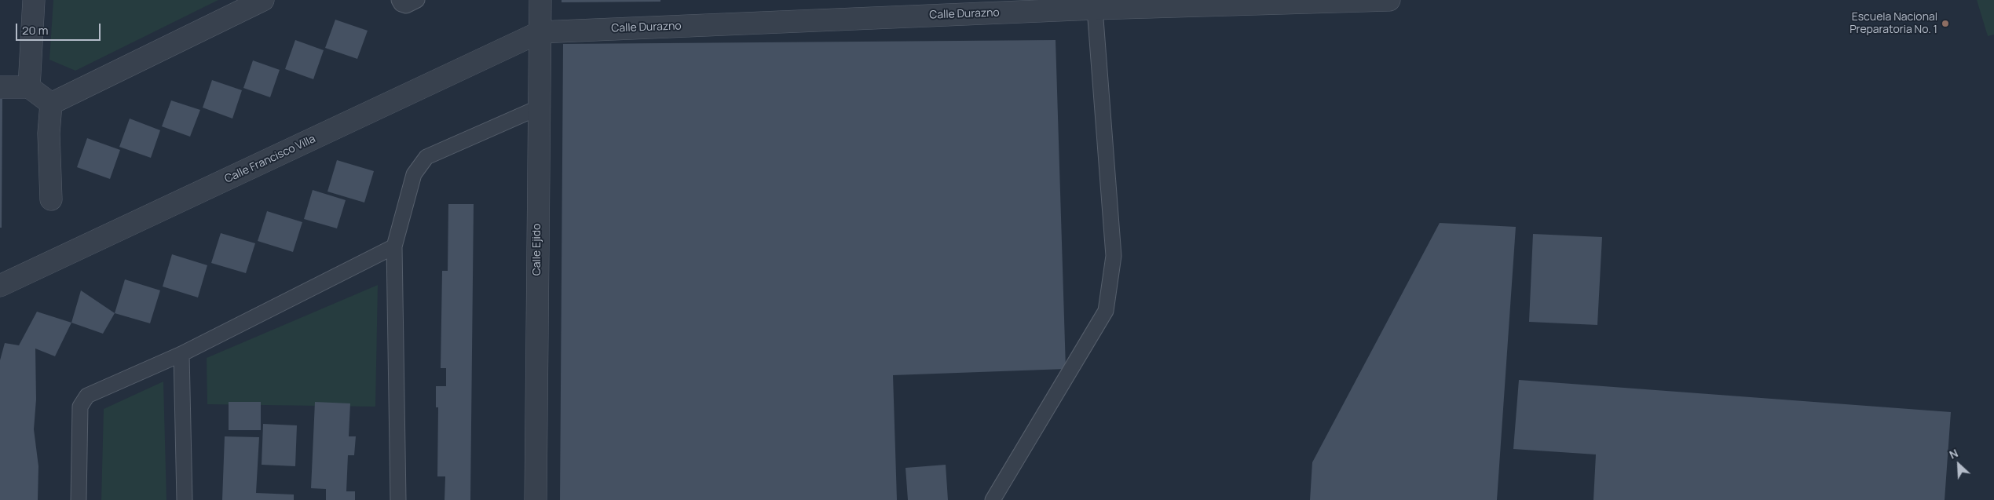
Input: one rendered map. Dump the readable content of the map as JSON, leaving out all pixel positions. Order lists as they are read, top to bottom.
{
  "streets": {
    "street": ["Calle Durazno", "Calle Francisco Villa", "Calle Ejido"]
  },
  "crossings": [
    ["Calle Durazno", "Calle Francisco Villa"],
    ["Calle Durazno", "Calle Ejido"],
    ["Calle Francisco Villa", "Calle Ejido"]
  ],
  "places": ["Escuela Nacional Preparatoria No. 1"],
  "scale_bar": "20 m",
  "north": "top left"
}
